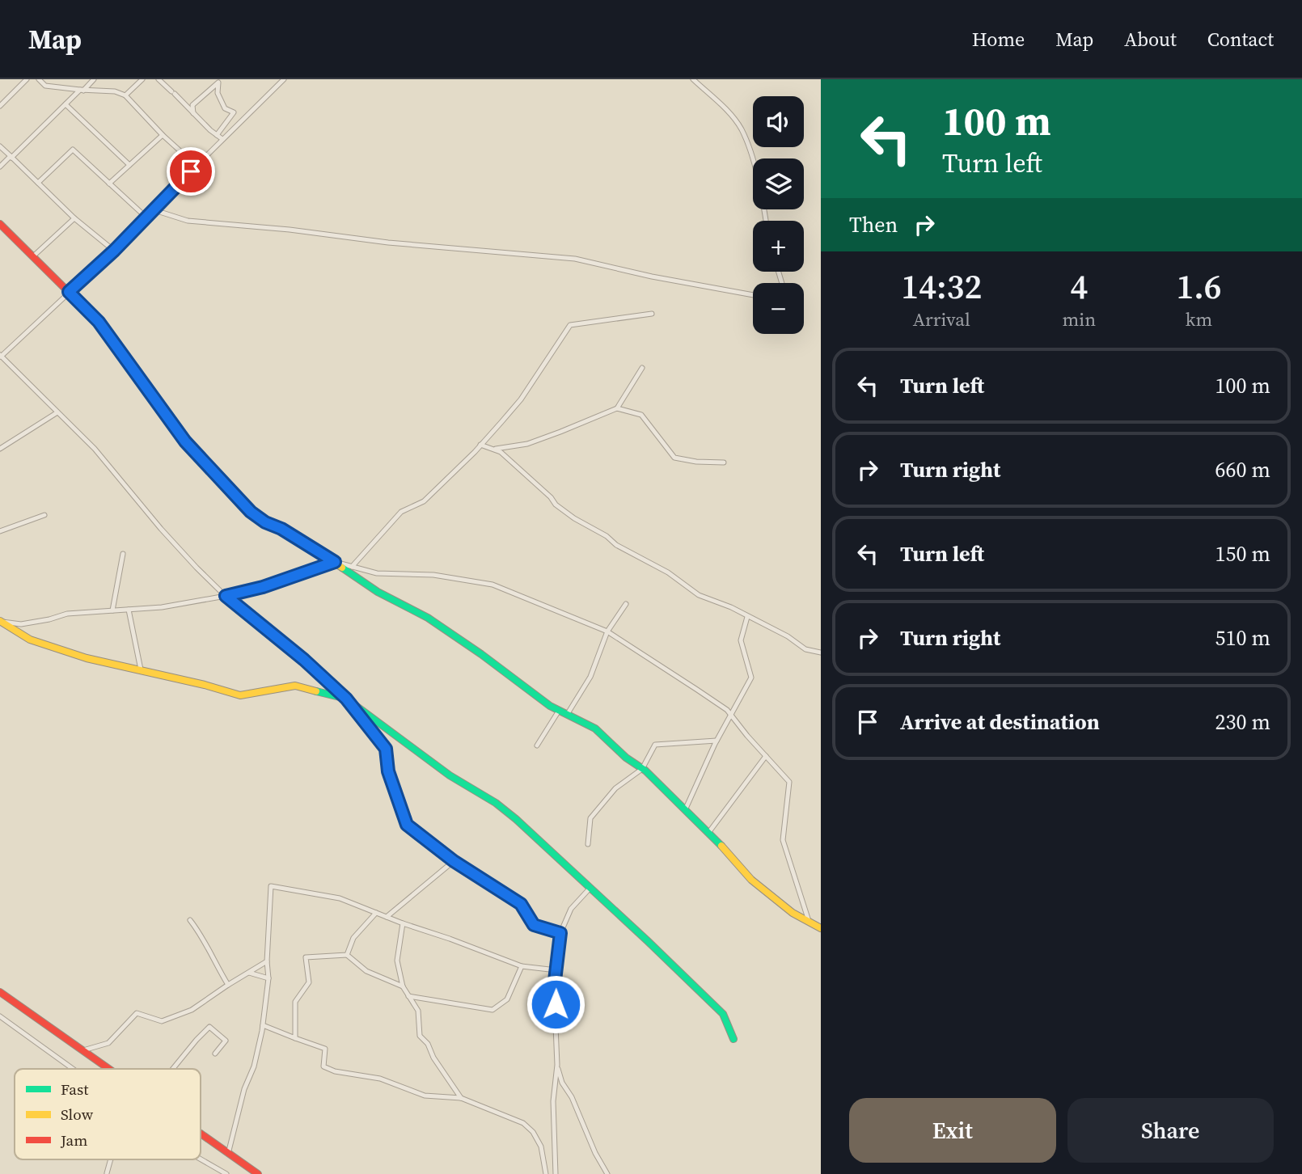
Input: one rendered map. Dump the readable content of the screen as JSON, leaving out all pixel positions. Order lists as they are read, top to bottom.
{
  "legend": ["Fast", "Slow", "Jam"],
  "page": {
    "header": "Map",
    "nav": [
      "Home",
      "Map",
      "About",
      "Contact"
    ],
    "turn": ["100 m", "Turn left"],
    "map_buttons": ["+", "−"],
    "then": "Then",
    "eta": [
      "14:32",
      "Arrival",
      "4",
      "min",
      "1.6",
      "km"
    ],
    "list": [
      {
        "name": "Turn left",
        "value": "100 m"
      },
      {
        "name": "Turn right",
        "value": "660 m"
      },
      {
        "name": "Turn left",
        "value": "150 m"
      },
      {
        "name": "Turn right",
        "value": "510 m"
      },
      {
        "name": "Arrive at destination",
        "value": "230 m"
      }
    ],
    "buttons": ["Exit", "Share"]
  }
}
